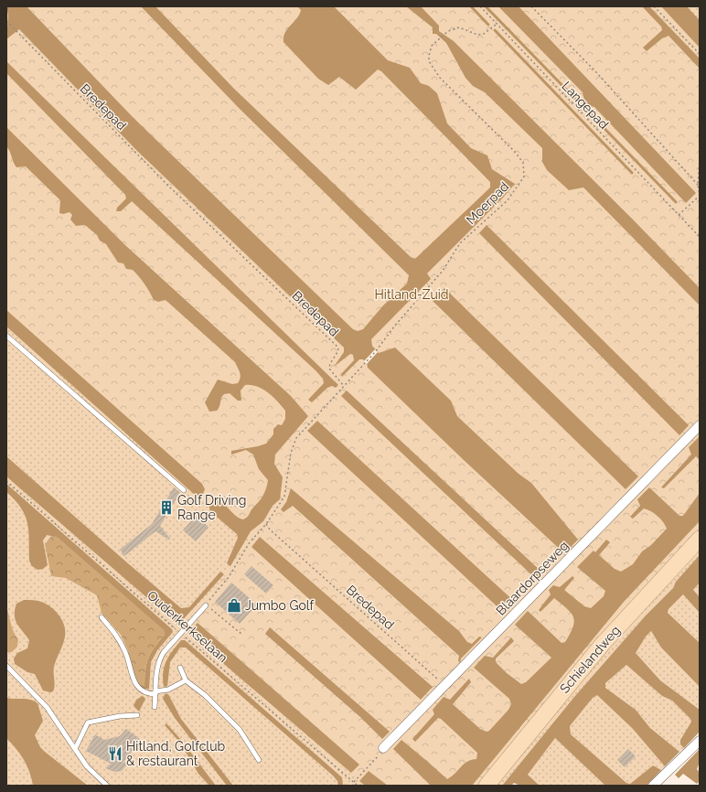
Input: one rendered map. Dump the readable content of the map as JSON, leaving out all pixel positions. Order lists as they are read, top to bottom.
{
  "streets": {
    "main road": ["Schielandweg"],
    "street": ["Blaardorpseweg"],
    "path": [
      "Langepad",
      "Bredepad",
      "Moerpad",
      "Ouderkerkselaan"
    ]
  },
  "crossings": [
    ["Langepad", "Moerpad"],
    ["Bredepad", "Moerpad"],
    ["Bredepad", "Blaardorpseweg"]
  ],
  "parks": ["Hitland-Zuid"],
  "places": {
    "building": ["Golf Driving Range"],
    "shop": ["Jumbo Golf"],
    "restaurant": ["Hitland, Golfclub & restaurant"]
  }
}
